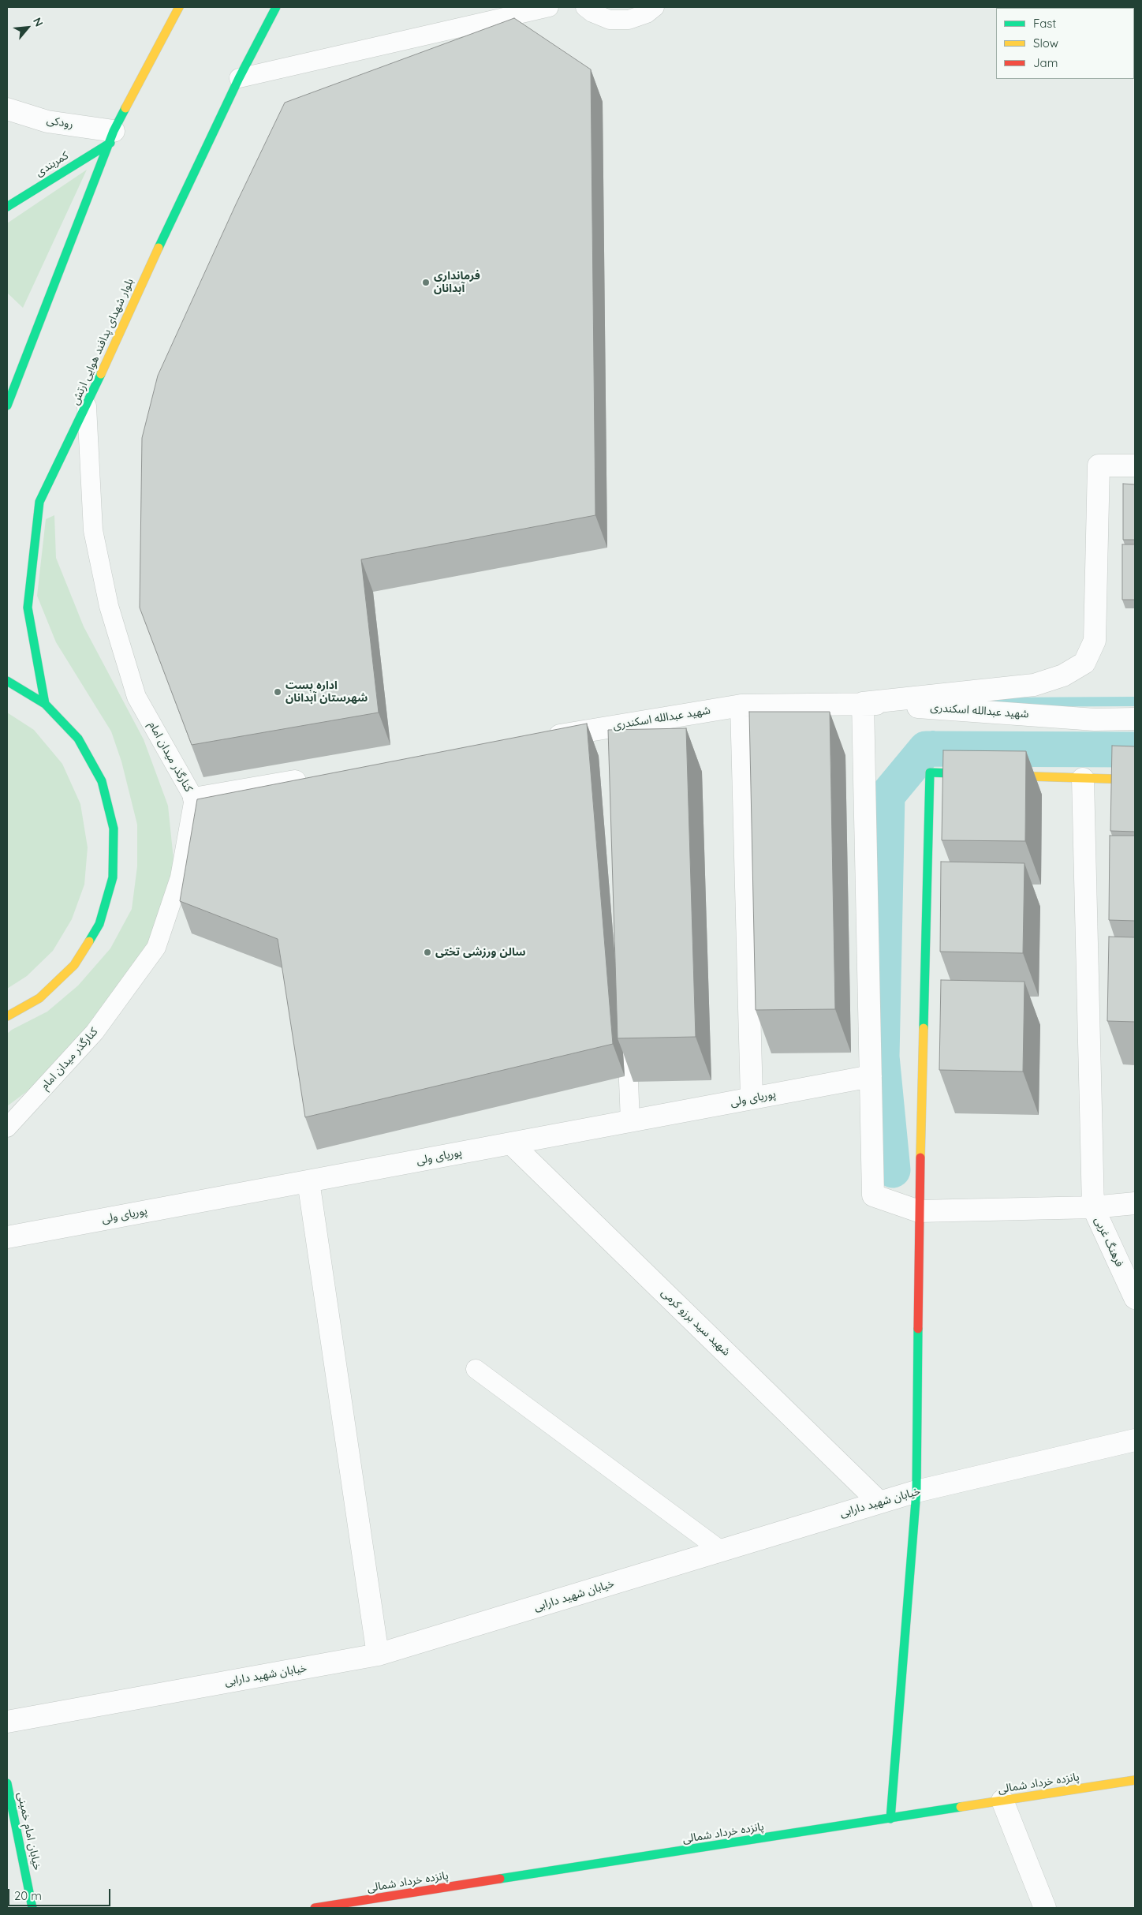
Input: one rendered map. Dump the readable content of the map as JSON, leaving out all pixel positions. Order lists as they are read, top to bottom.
{
  "streets": {
    "main road": [
      "کمربندی",
      "بلوار شهدای پدافند هوایی ارتش",
      "پانزده خرداد شمالی",
      "خیابان امام خمینی"
    ],
    "street": [
      "رودکی",
      "شهید عبدالله اسکندری",
      "پوریای ولی",
      "فرهنگ غربی",
      "شهید سید برزو کرمی",
      "خیابان شهید دارابی"
    ],
    "lane": ["کنارگذر میدان امام"]
  },
  "crossings": [
    ["رودکی", "کمربندی"],
    ["بلوار شهدای پدافند هوایی ارتش", "کنارگذر میدان امام"],
    ["پوریای ولی", "شهید سید برزو کرمی"],
    ["شهید سید برزو کرمی", "خیابان شهید دارابی"]
  ],
  "places": ["فرمانداری آبدانان", "اداره پست شهرستان آبدانان", "سالن ورزشی تختی"],
  "legend": ["Fast", "Slow", "Jam"],
  "scale_bar": "20 m",
  "north": "top right"
}
